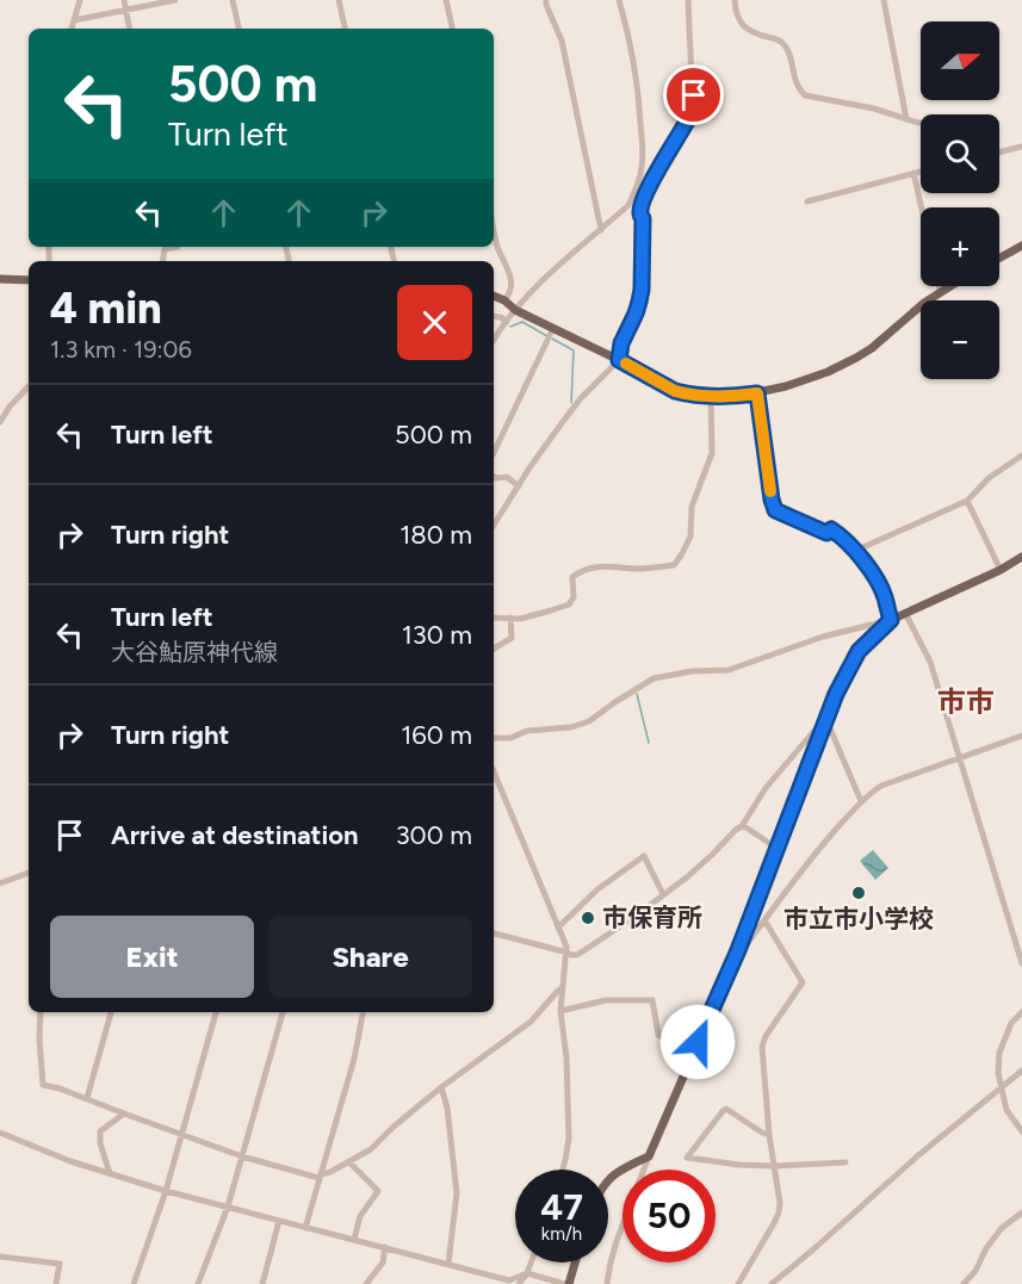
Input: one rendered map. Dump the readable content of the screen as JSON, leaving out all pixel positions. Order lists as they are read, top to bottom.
{
  "districts": ["市市"],
  "places": ["市立市小学校", "市保育所"],
  "north": "right",
  "page": {
    "map_buttons": ["+", "−"],
    "turn": ["500 m", "Turn left"],
    "heading": ["4 min", "1.3 km · 19:06"],
    "list": [
      {
        "name": "Turn left",
        "value": "500 m"
      },
      {
        "name": "Turn right",
        "value": "180 m"
      },
      {
        "name": "Turn left",
        "note": "大谷鮎原神代線",
        "value": "130 m"
      },
      {
        "name": "Turn right",
        "value": "160 m"
      },
      {
        "name": "Arrive at destination",
        "value": "300 m"
      }
    ],
    "buttons": ["Exit", "Share"],
    "speed": "47 km/h",
    "limit": "50"
  }
}
